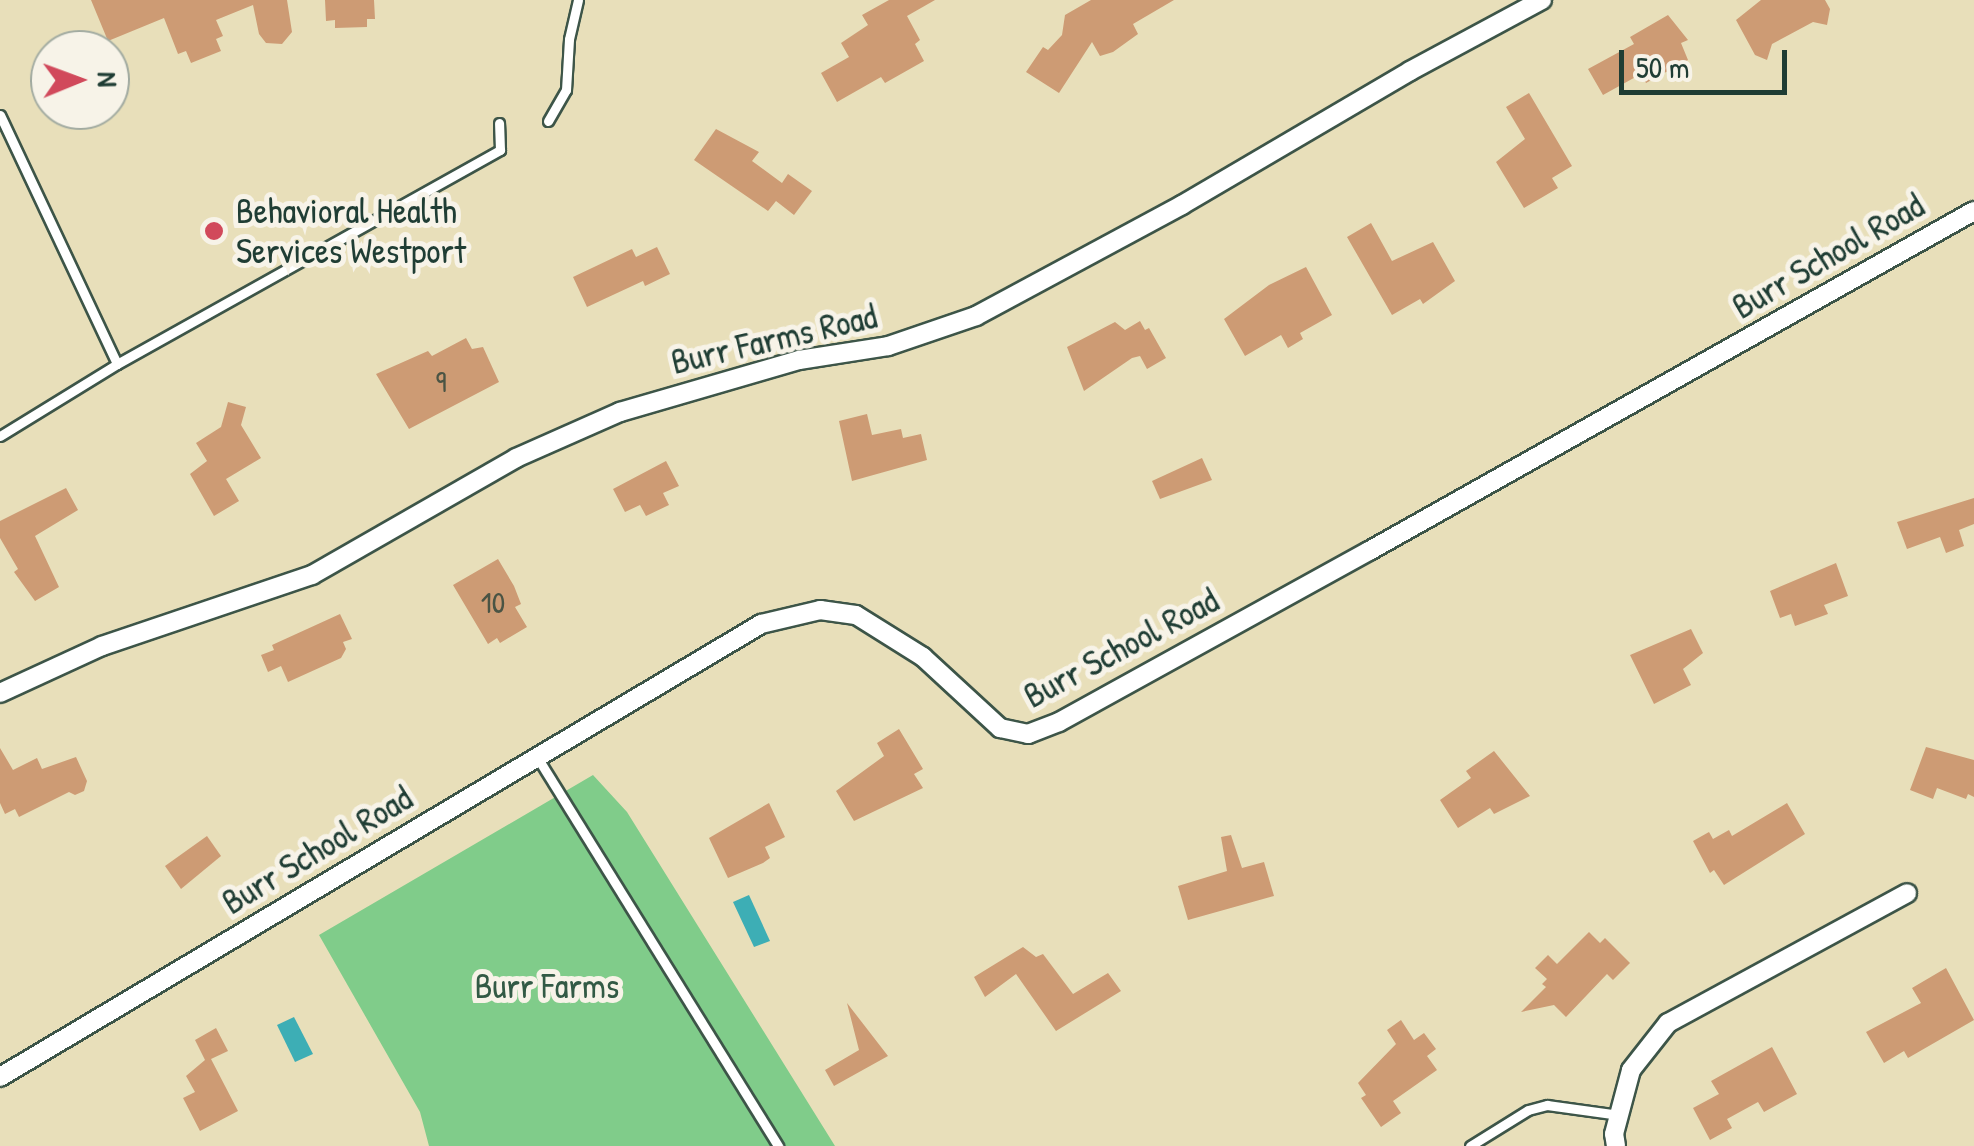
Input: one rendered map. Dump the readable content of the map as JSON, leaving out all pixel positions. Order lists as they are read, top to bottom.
{
  "streets": {
    "street": ["Burr School Road", "Burr Farms Road"]
  },
  "parks": ["Burr Farms"],
  "places": ["Behavioral Health Services Westport"],
  "house_numbers": ["9", "10"],
  "scale_bar": "50 m",
  "north": "right"
}
